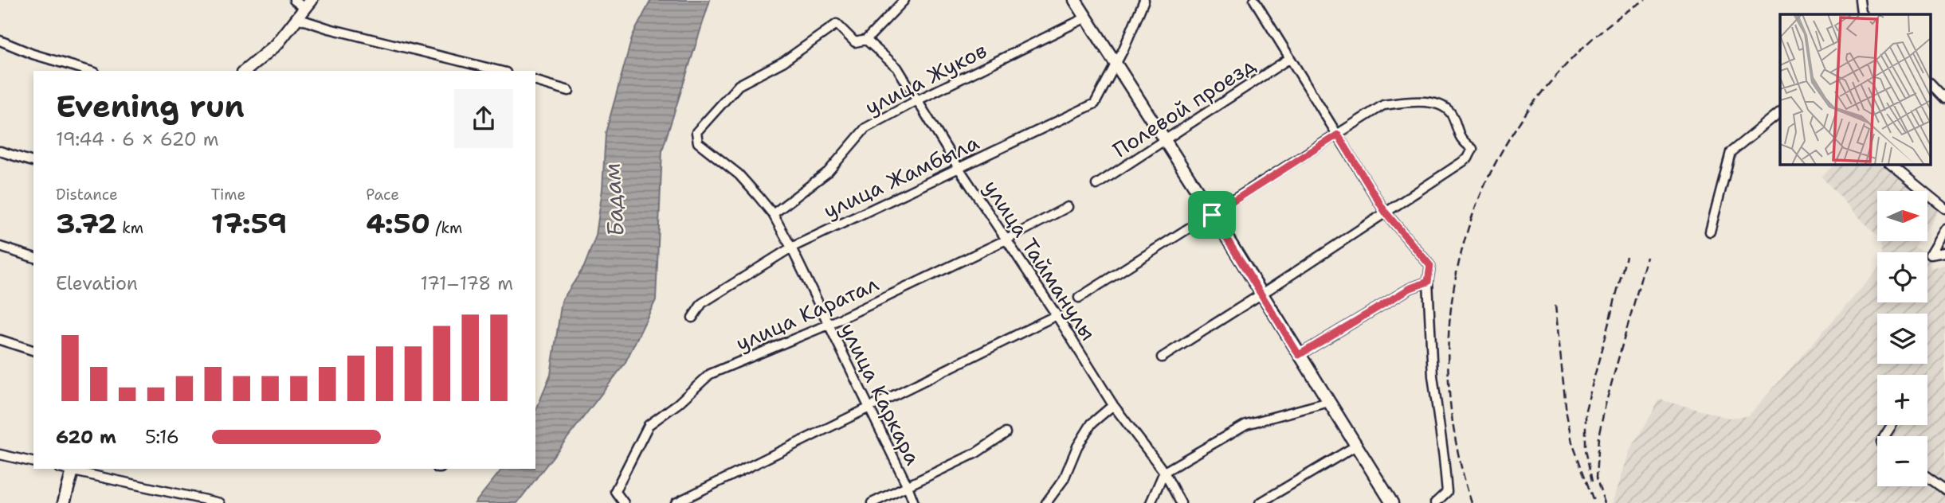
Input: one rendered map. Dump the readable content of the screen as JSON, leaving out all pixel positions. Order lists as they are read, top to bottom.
{
  "streets": {
    "street": [
      "улица Жуков",
      "Полевой проезд",
      "улица Жамбыла",
      "улица Тайманулы",
      "улица Каратал",
      "улица Каркара"
    ]
  },
  "crossings": [
    ["улица Жуков", "улица Тайманулы"],
    ["улица Жуков", "улица Каркара"],
    ["улица Жамбыла", "улица Тайманулы"],
    ["улица Жамбыла", "улица Каркара"],
    ["улица Тайманулы", "улица Каратал"],
    ["улица Тайманулы", "улица Каркара"],
    ["улица Каратал", "улица Каркара"]
  ],
  "water": ["Бадам"],
  "north": "right",
  "page": {
    "heading": ["Evening run", "19:44 · 6 × 620 m"],
    "stats": [
      ["Distance", "3.72 km"],
      ["Time", "17:59"],
      ["Pace", "4:50 /km"]
    ],
    "map_buttons": ["+", "−"],
    "chart": ["Elevation", "171–178 m"],
    "list": [
      {
        "name": "620 m",
        "note": "5:16"
      }
    ]
  }
}
